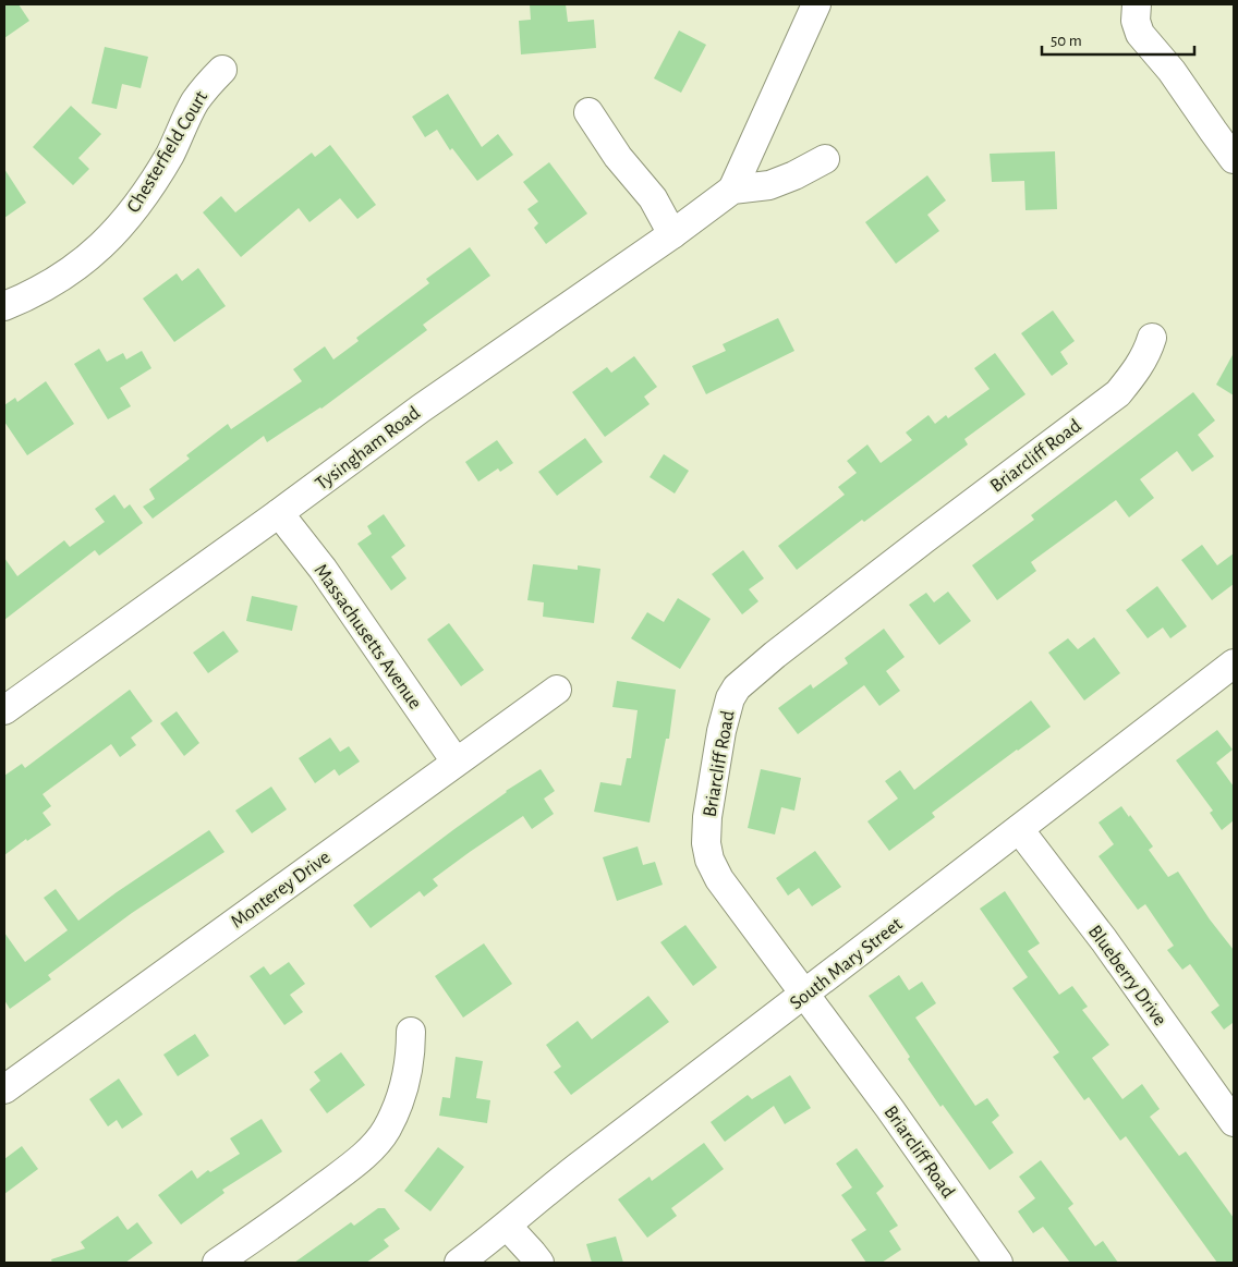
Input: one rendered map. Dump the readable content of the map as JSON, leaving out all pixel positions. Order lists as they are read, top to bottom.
{
  "streets": {
    "street": [
      "Chesterfield Court",
      "Tysingham Road",
      "Briarcliff Road",
      "Massachusetts Avenue",
      "Monterey Drive",
      "South Mary Street",
      "Blueberry Drive"
    ]
  },
  "crossings": [
    ["Tysingham Road", "Massachusetts Avenue"],
    ["Briarcliff Road", "South Mary Street"],
    ["Massachusetts Avenue", "Monterey Drive"],
    ["South Mary Street", "Blueberry Drive"]
  ],
  "scale_bar": "50 m"
}
